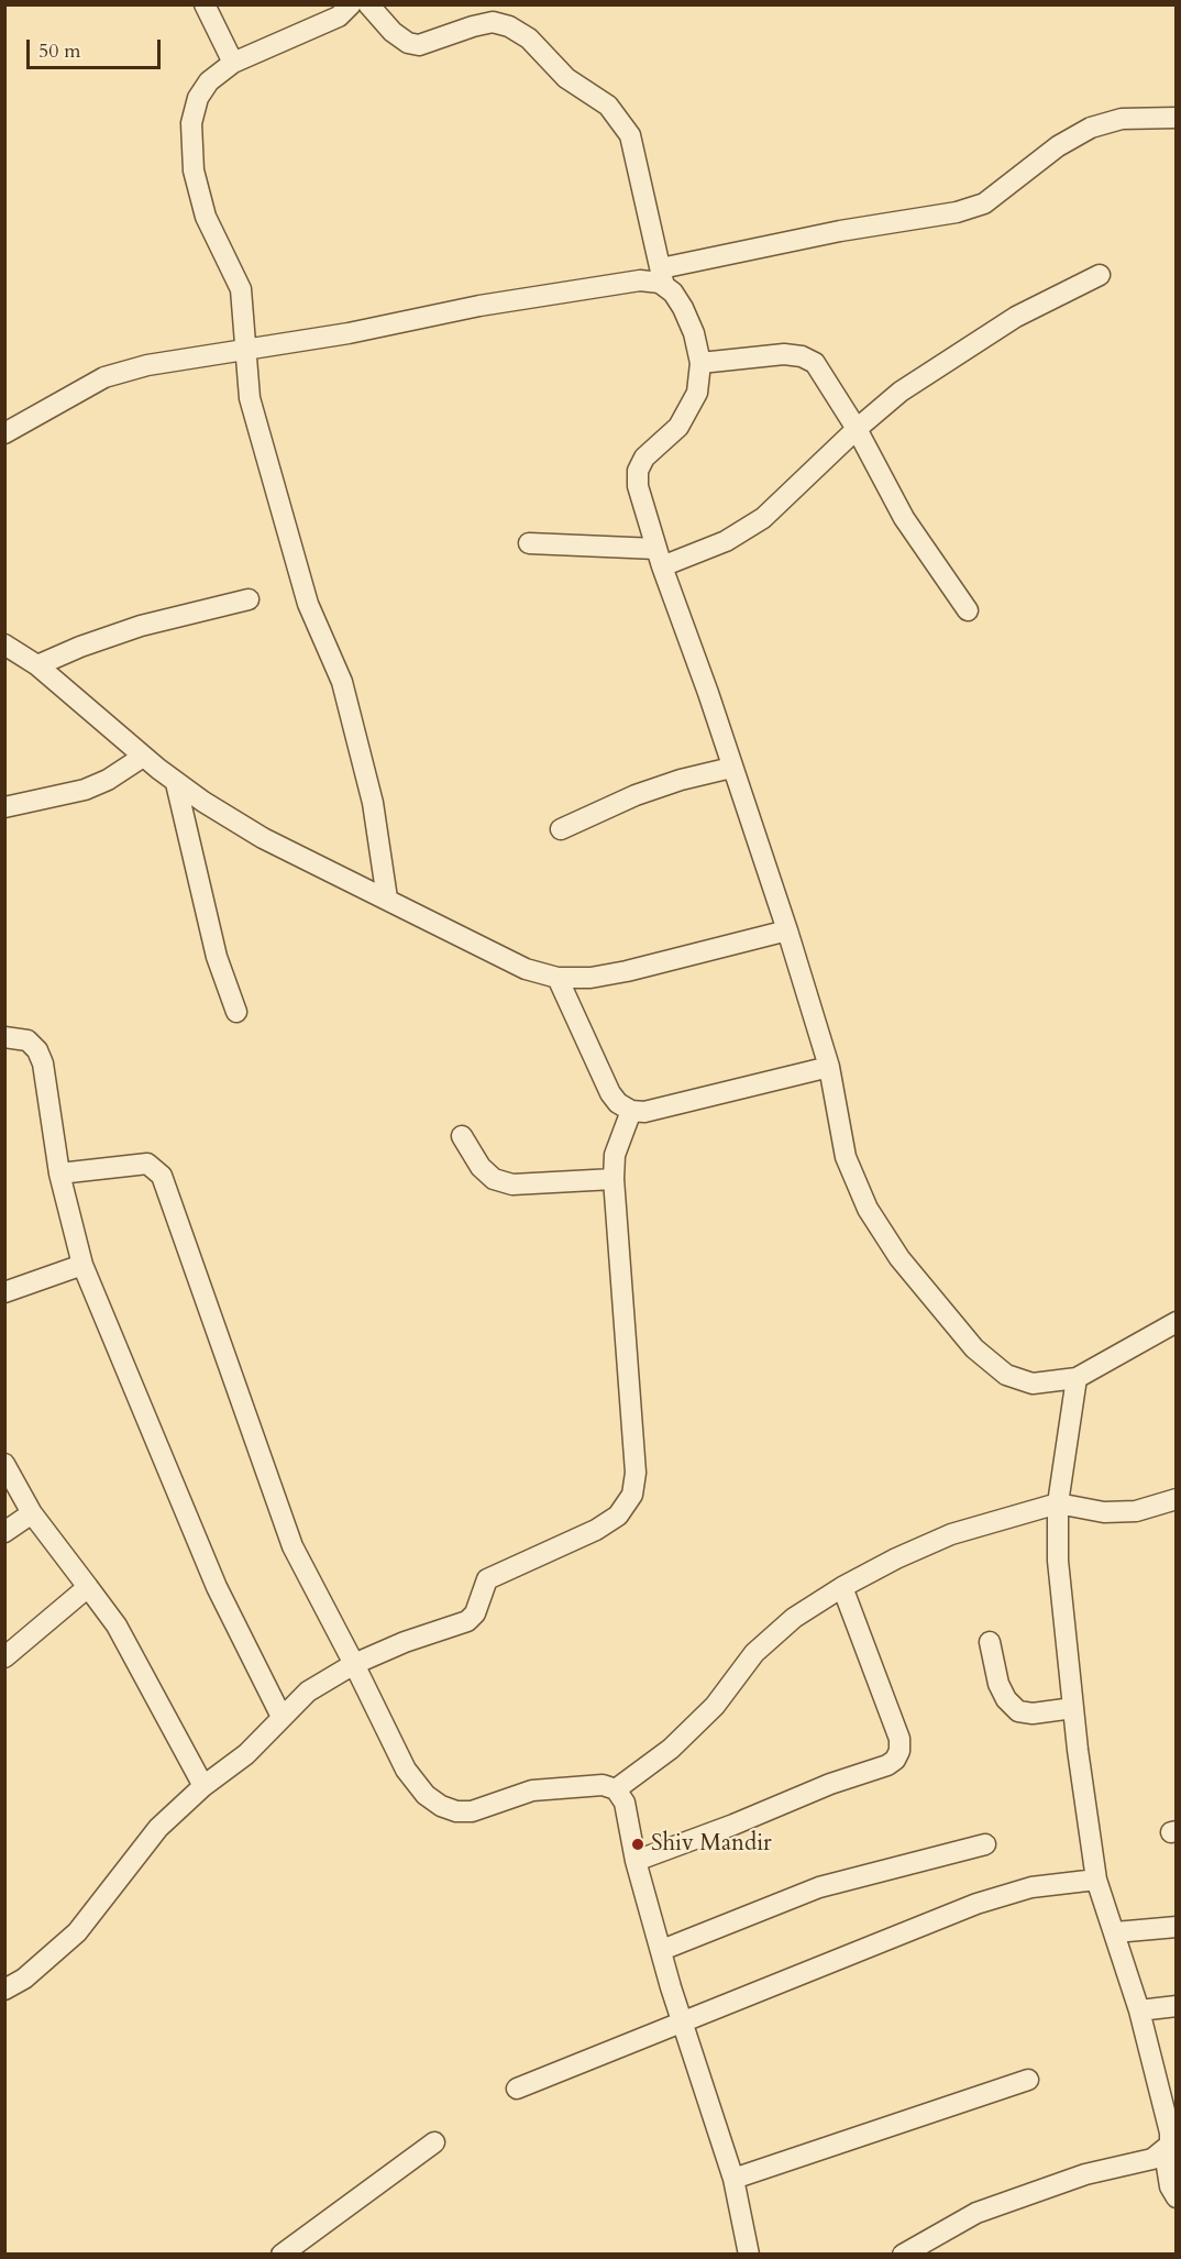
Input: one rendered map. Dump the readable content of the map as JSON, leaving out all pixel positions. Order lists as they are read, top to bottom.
{
  "places": ["Shiv Mandir"],
  "scale_bar": "50 m"
}
